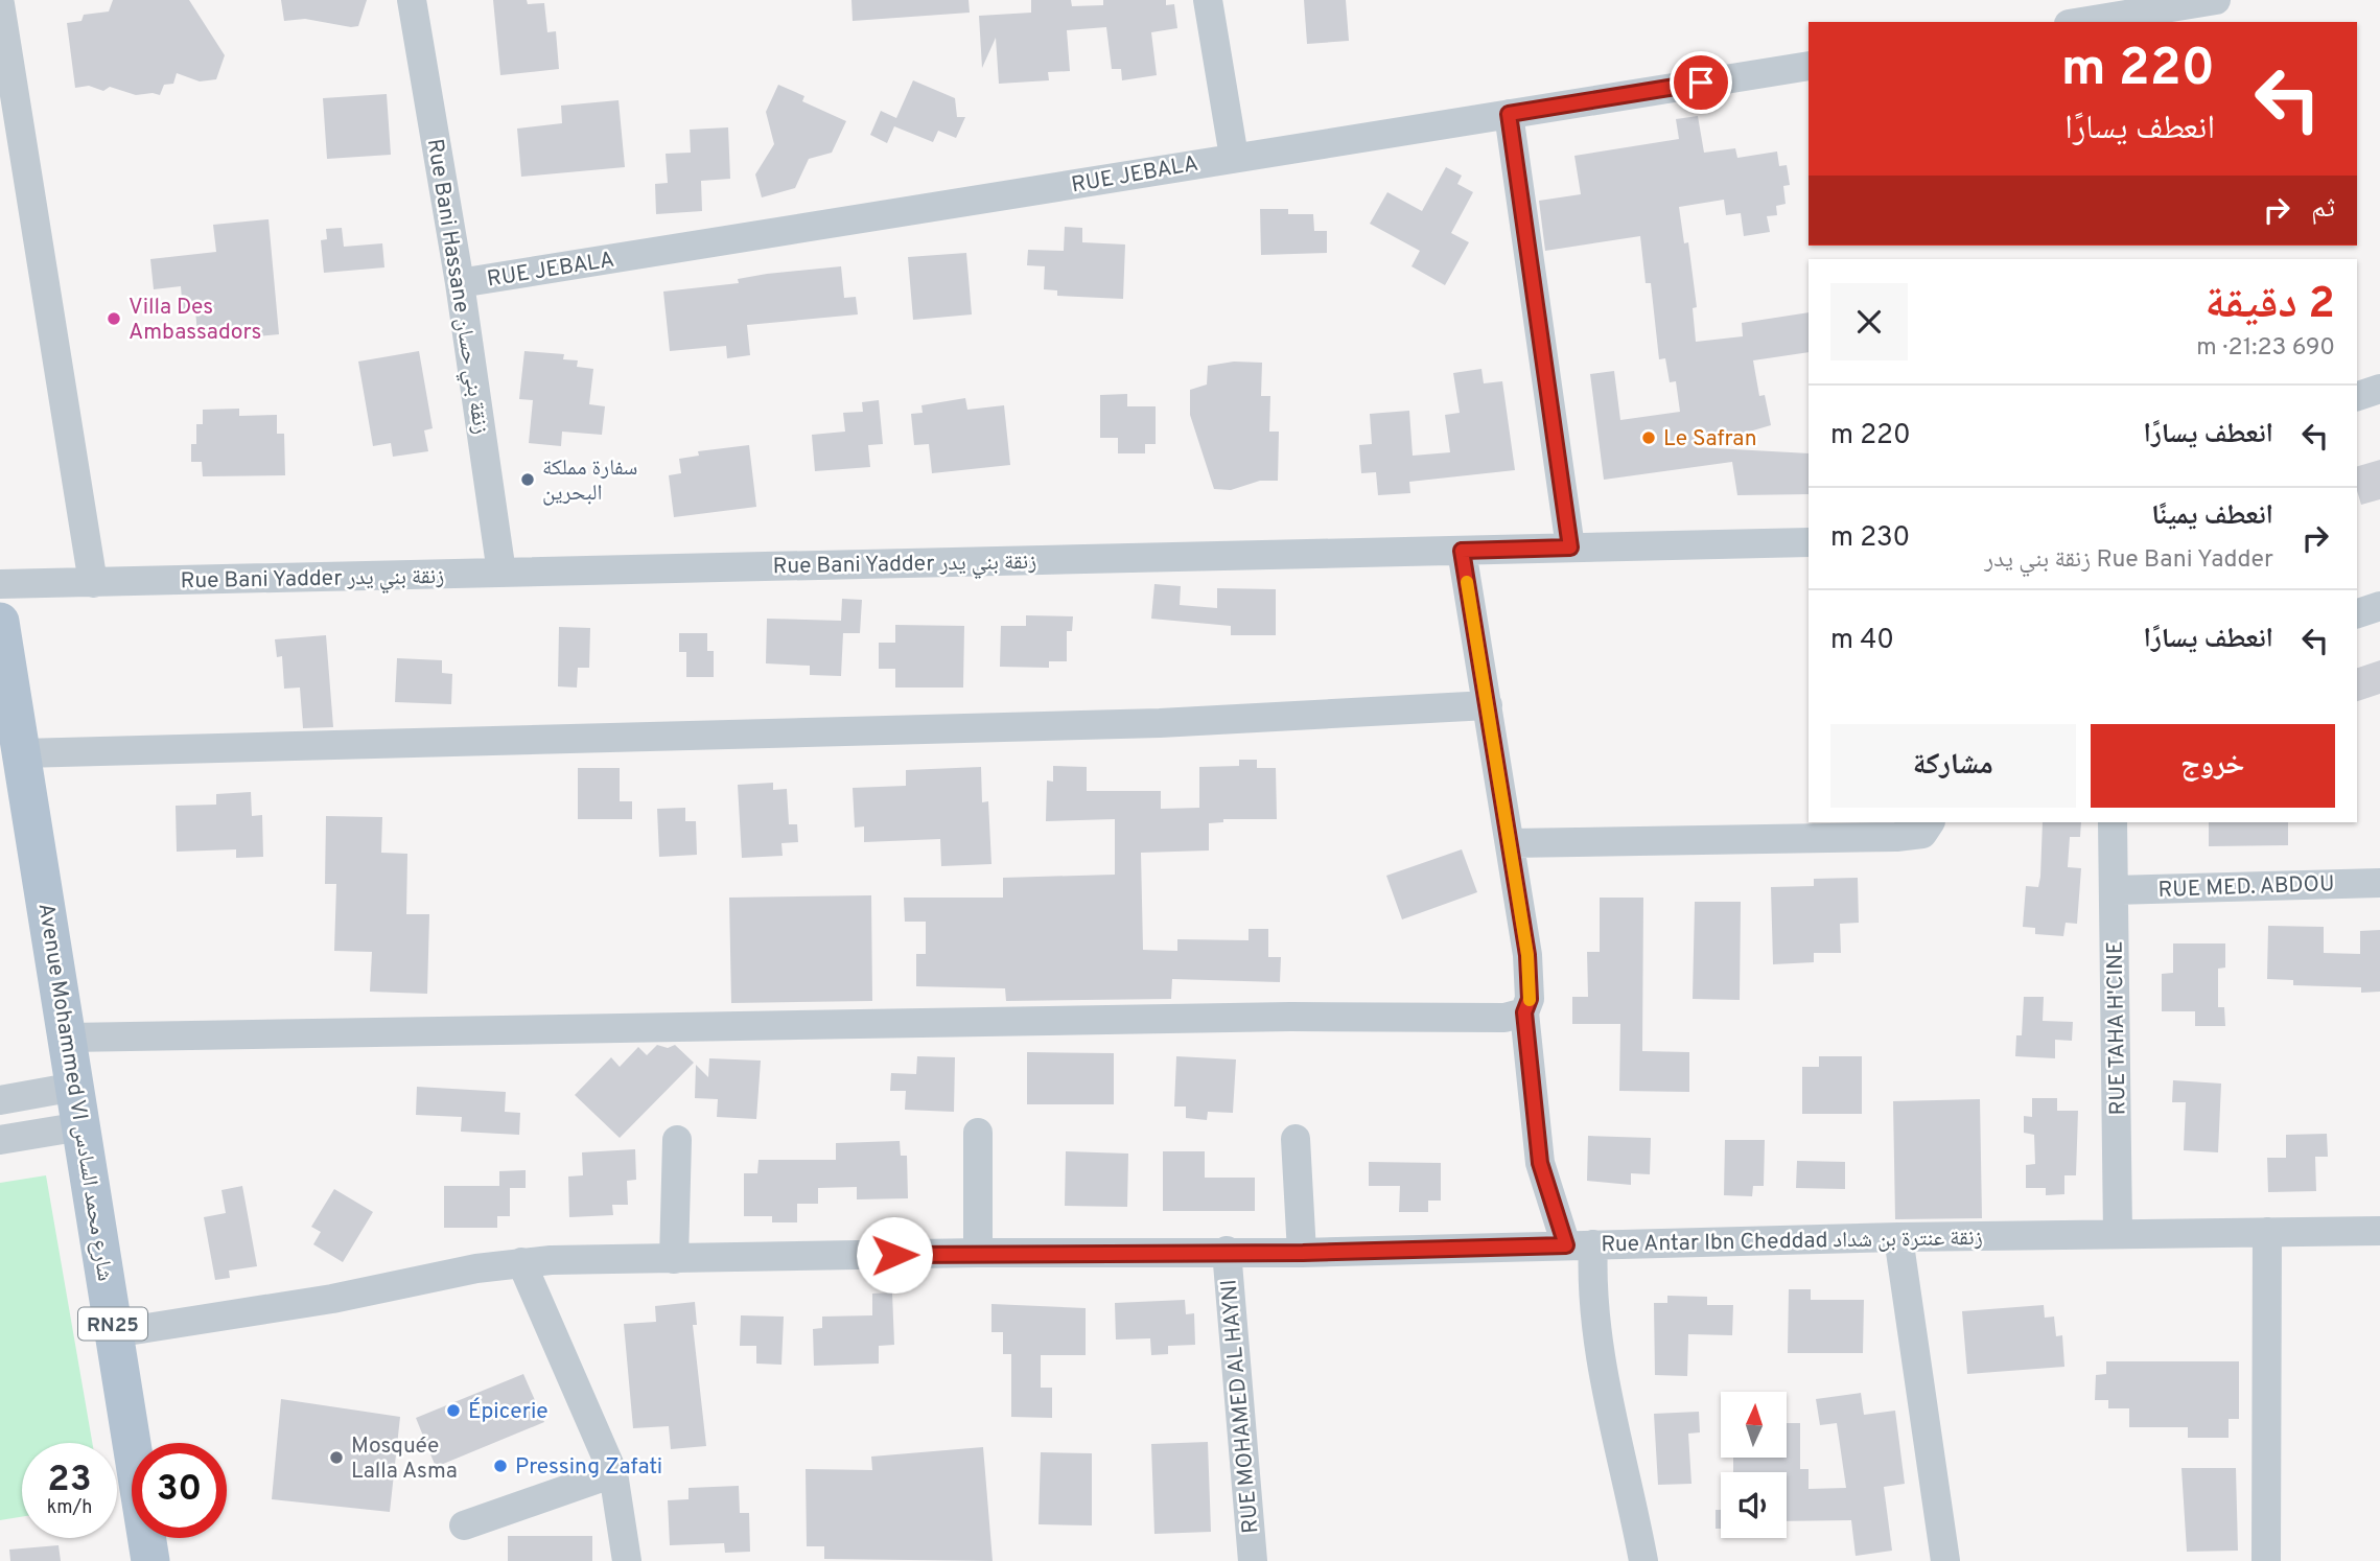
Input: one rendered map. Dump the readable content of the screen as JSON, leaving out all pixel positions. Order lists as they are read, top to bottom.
{
  "streets": {
    "main road": ["Avenue Mohammed VI شارع محمد السادس", "RN25"],
    "street": [
      "RUE JEBALA",
      "Rue Bani Hassane زنقة بني حسان",
      "Rue Bani Yadder زنقة بني يدر",
      "RUE MED. ABDOU",
      "RUE TAHA H'CINE",
      "Rue Antar Ibn Cheddad زنقة عنترة بن شداد",
      "RUE MOHAMED AL HAYNI"
    ]
  },
  "crossings": [
    ["RUE JEBALA", "Rue Bani Hassane زنقة بني حسان"],
    ["Rue Bani Hassane زنقة بني حسان", "Rue Bani Yadder زنقة بني يدر"],
    ["RUE MED. ABDOU", "RUE TAHA H'CINE"],
    ["RUE TAHA H'CINE", "Rue Antar Ibn Cheddad زنقة عنترة بن شداد"],
    ["Avenue Mohammed VI شارع محمد السادس", "Rue Antar Ibn Cheddad زنقة عنترة بن شداد"],
    ["Rue Antar Ibn Cheddad زنقة عنترة بن شداد", "RUE MOHAMED AL HAYNI"]
  ],
  "places": [
    "Villa Des Ambassadors",
    "Le Safran",
    "سفارة مملكة البحرين",
    "Épicerie",
    "Mosquée Lalla Asma",
    "Pressing Zafati"
  ],
  "north": "top",
  "page": {
    "turn": ["220 m", "انعطف يسارًا"],
    "then": "ثم",
    "heading": ["2 دقيقة", "690 m · 21:23"],
    "list": [
      {
        "name": "انعطف يسارًا",
        "value": "220 m"
      },
      {
        "name": "انعطف يمينًا",
        "note": "Rue Bani Yadder زنقة بني يدر",
        "value": "230 m"
      },
      {
        "name": "انعطف يسارًا",
        "value": "40 m"
      }
    ],
    "buttons": ["خروج", "مشاركة"],
    "speed": "23 km/h",
    "limit": "30"
  }
}
